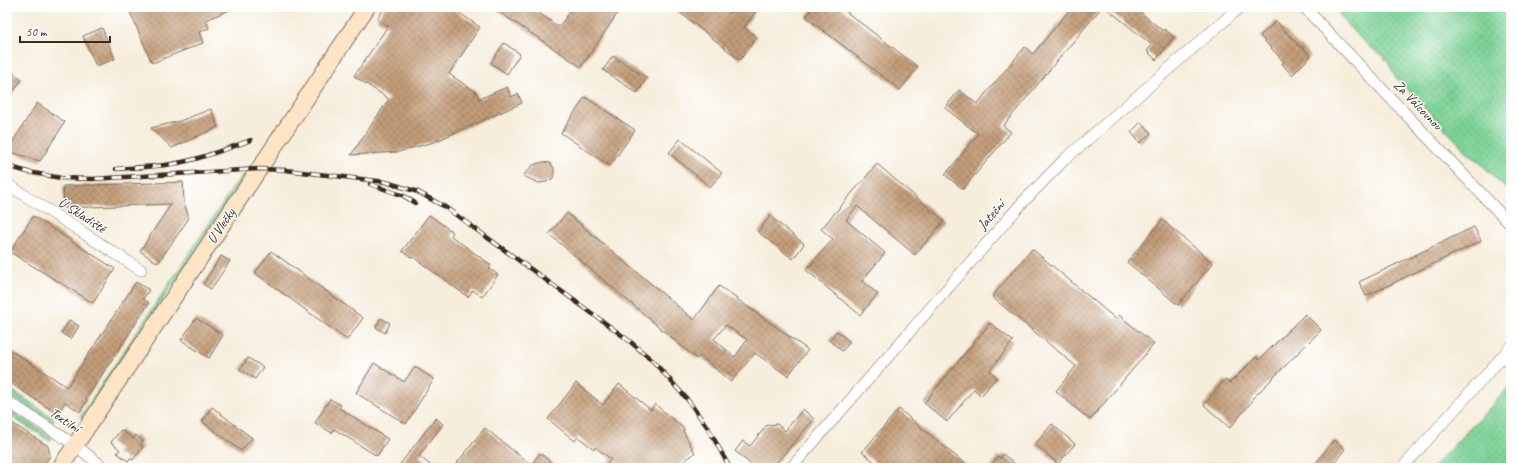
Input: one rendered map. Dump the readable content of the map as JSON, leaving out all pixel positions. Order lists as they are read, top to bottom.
{
  "streets": {
    "street": [
      "Za Válcovnou",
      "U Skladiště",
      "Jateční",
      "U Vlečky",
      "Textilní"
    ]
  },
  "crossings": [
    ["U Vlečky", "Textilní"]
  ],
  "scale_bar": "50 m"
}
